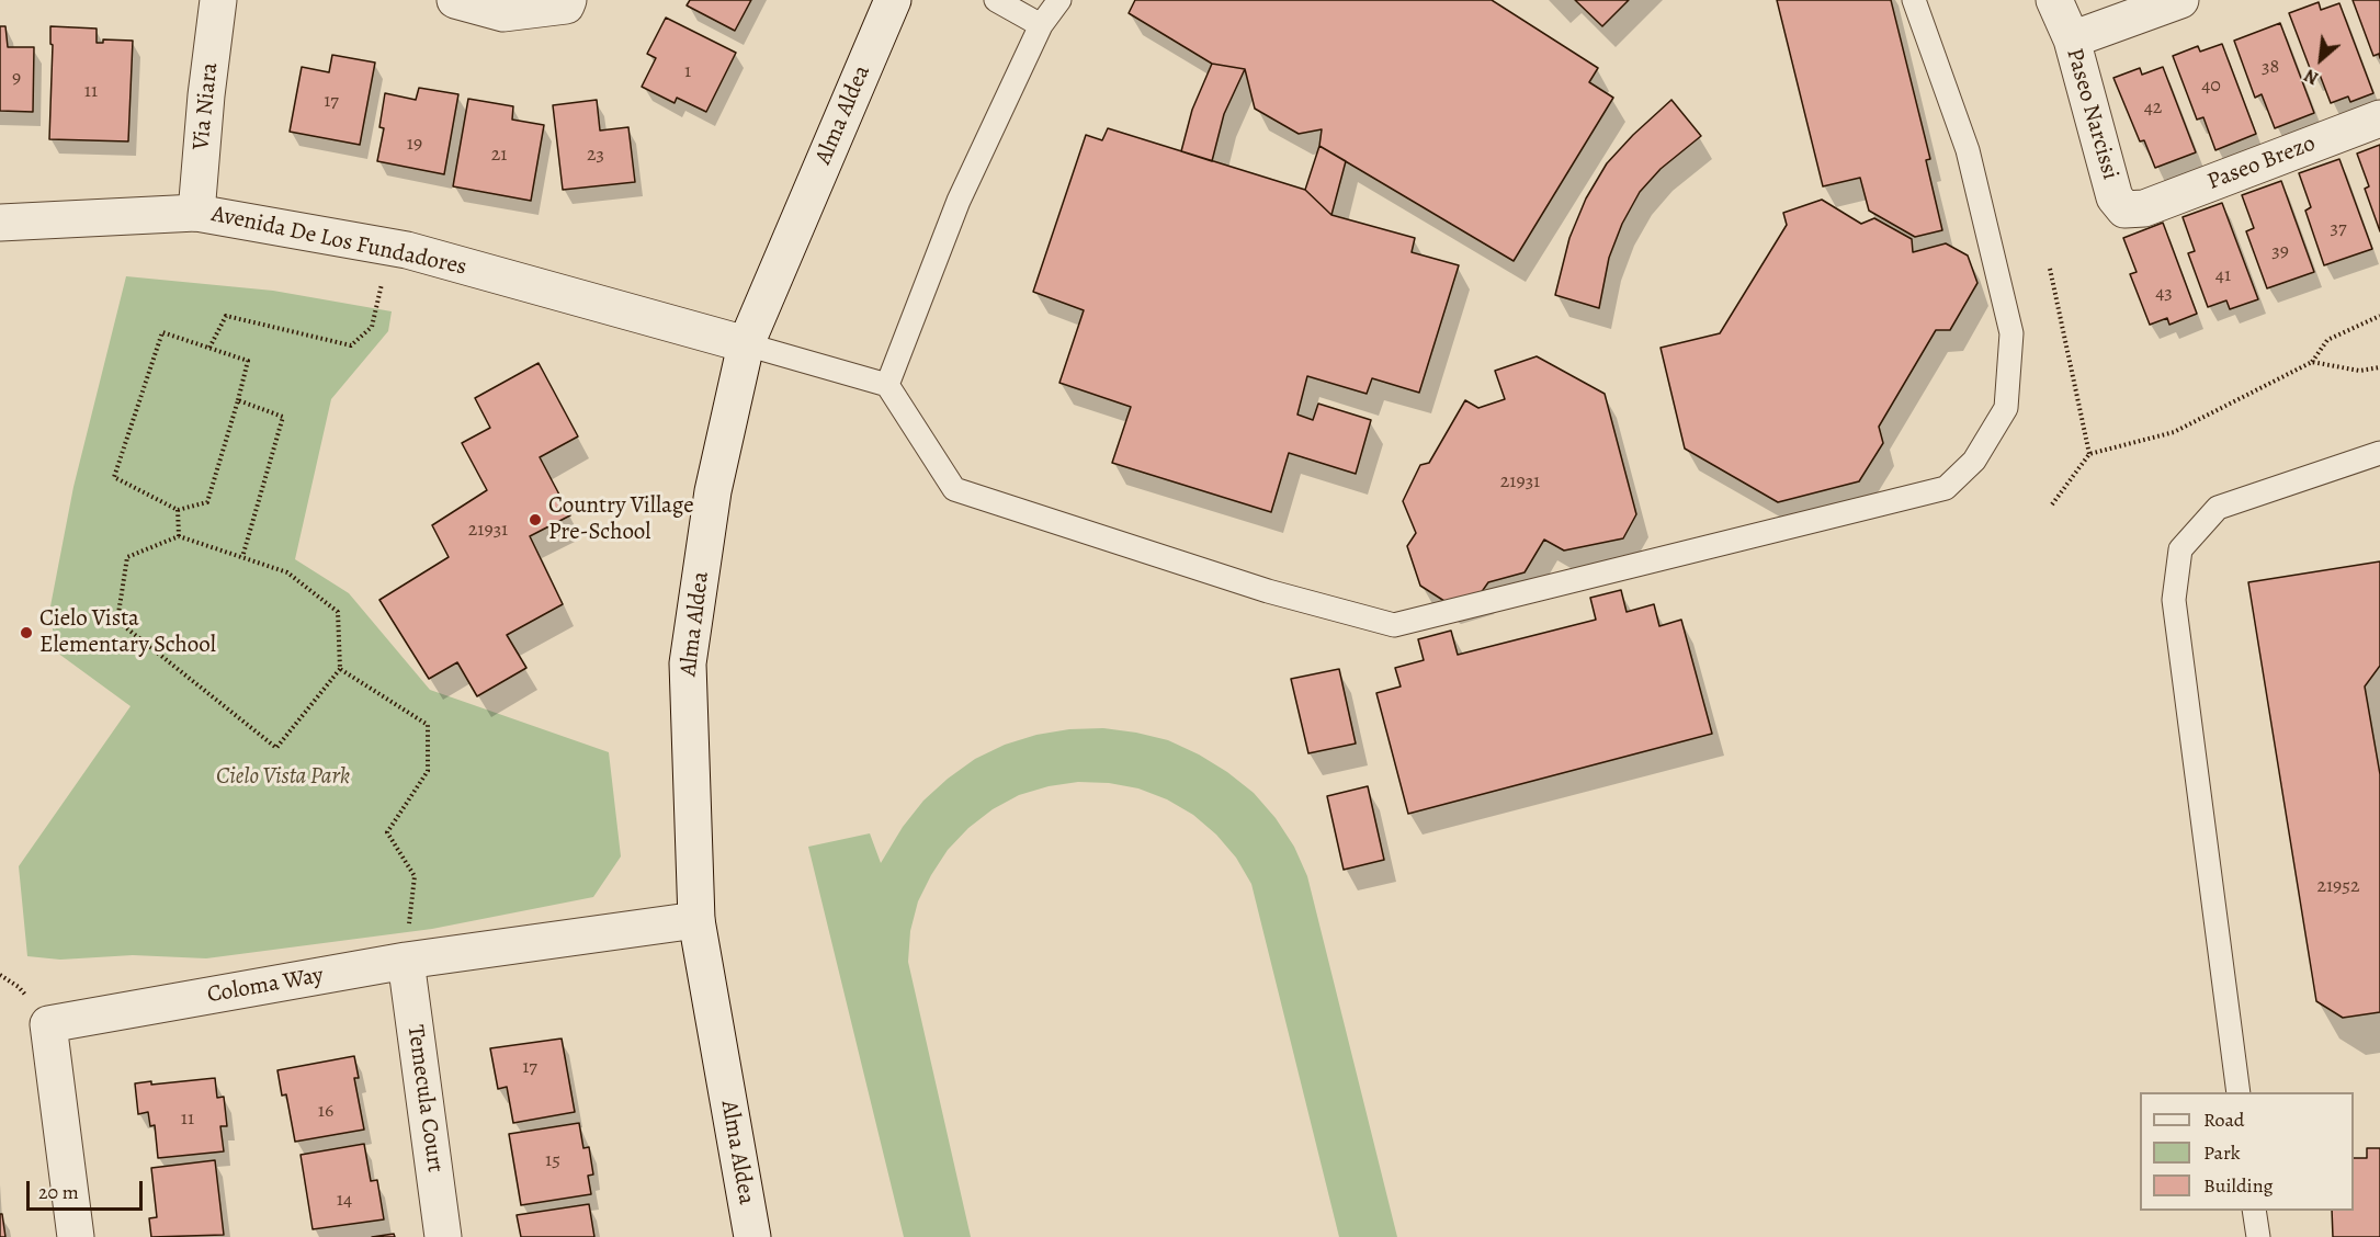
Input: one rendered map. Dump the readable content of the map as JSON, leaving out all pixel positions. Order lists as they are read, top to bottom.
{
  "streets": {
    "street": [
      "Via Niara",
      "Paseo Narcissi",
      "Alma Aldea",
      "Paseo Brezo",
      "Avenida De Los Fundadores",
      "Coloma Way",
      "Temecula Court"
    ]
  },
  "crossings": [
    ["Via Niara", "Avenida De Los Fundadores"],
    ["Paseo Narcissi", "Paseo Brezo"],
    ["Alma Aldea", "Avenida De Los Fundadores"],
    ["Alma Aldea", "Coloma Way"],
    ["Coloma Way", "Temecula Court"]
  ],
  "parks": ["Cielo Vista Park"],
  "places": ["Country Village Pre-School", "Cielo Vista Elementary School"],
  "house_numbers": [
    "38",
    "1",
    "9",
    "40",
    "11",
    "17",
    "42",
    "19",
    "21",
    "23",
    "37",
    "39",
    "41",
    "43",
    "21931",
    "21931",
    "21952",
    "17",
    "16",
    "11",
    "15",
    "14"
  ],
  "legend": ["Road", "Park", "Building"],
  "scale_bar": "20 m",
  "north": "bottom left"
}
